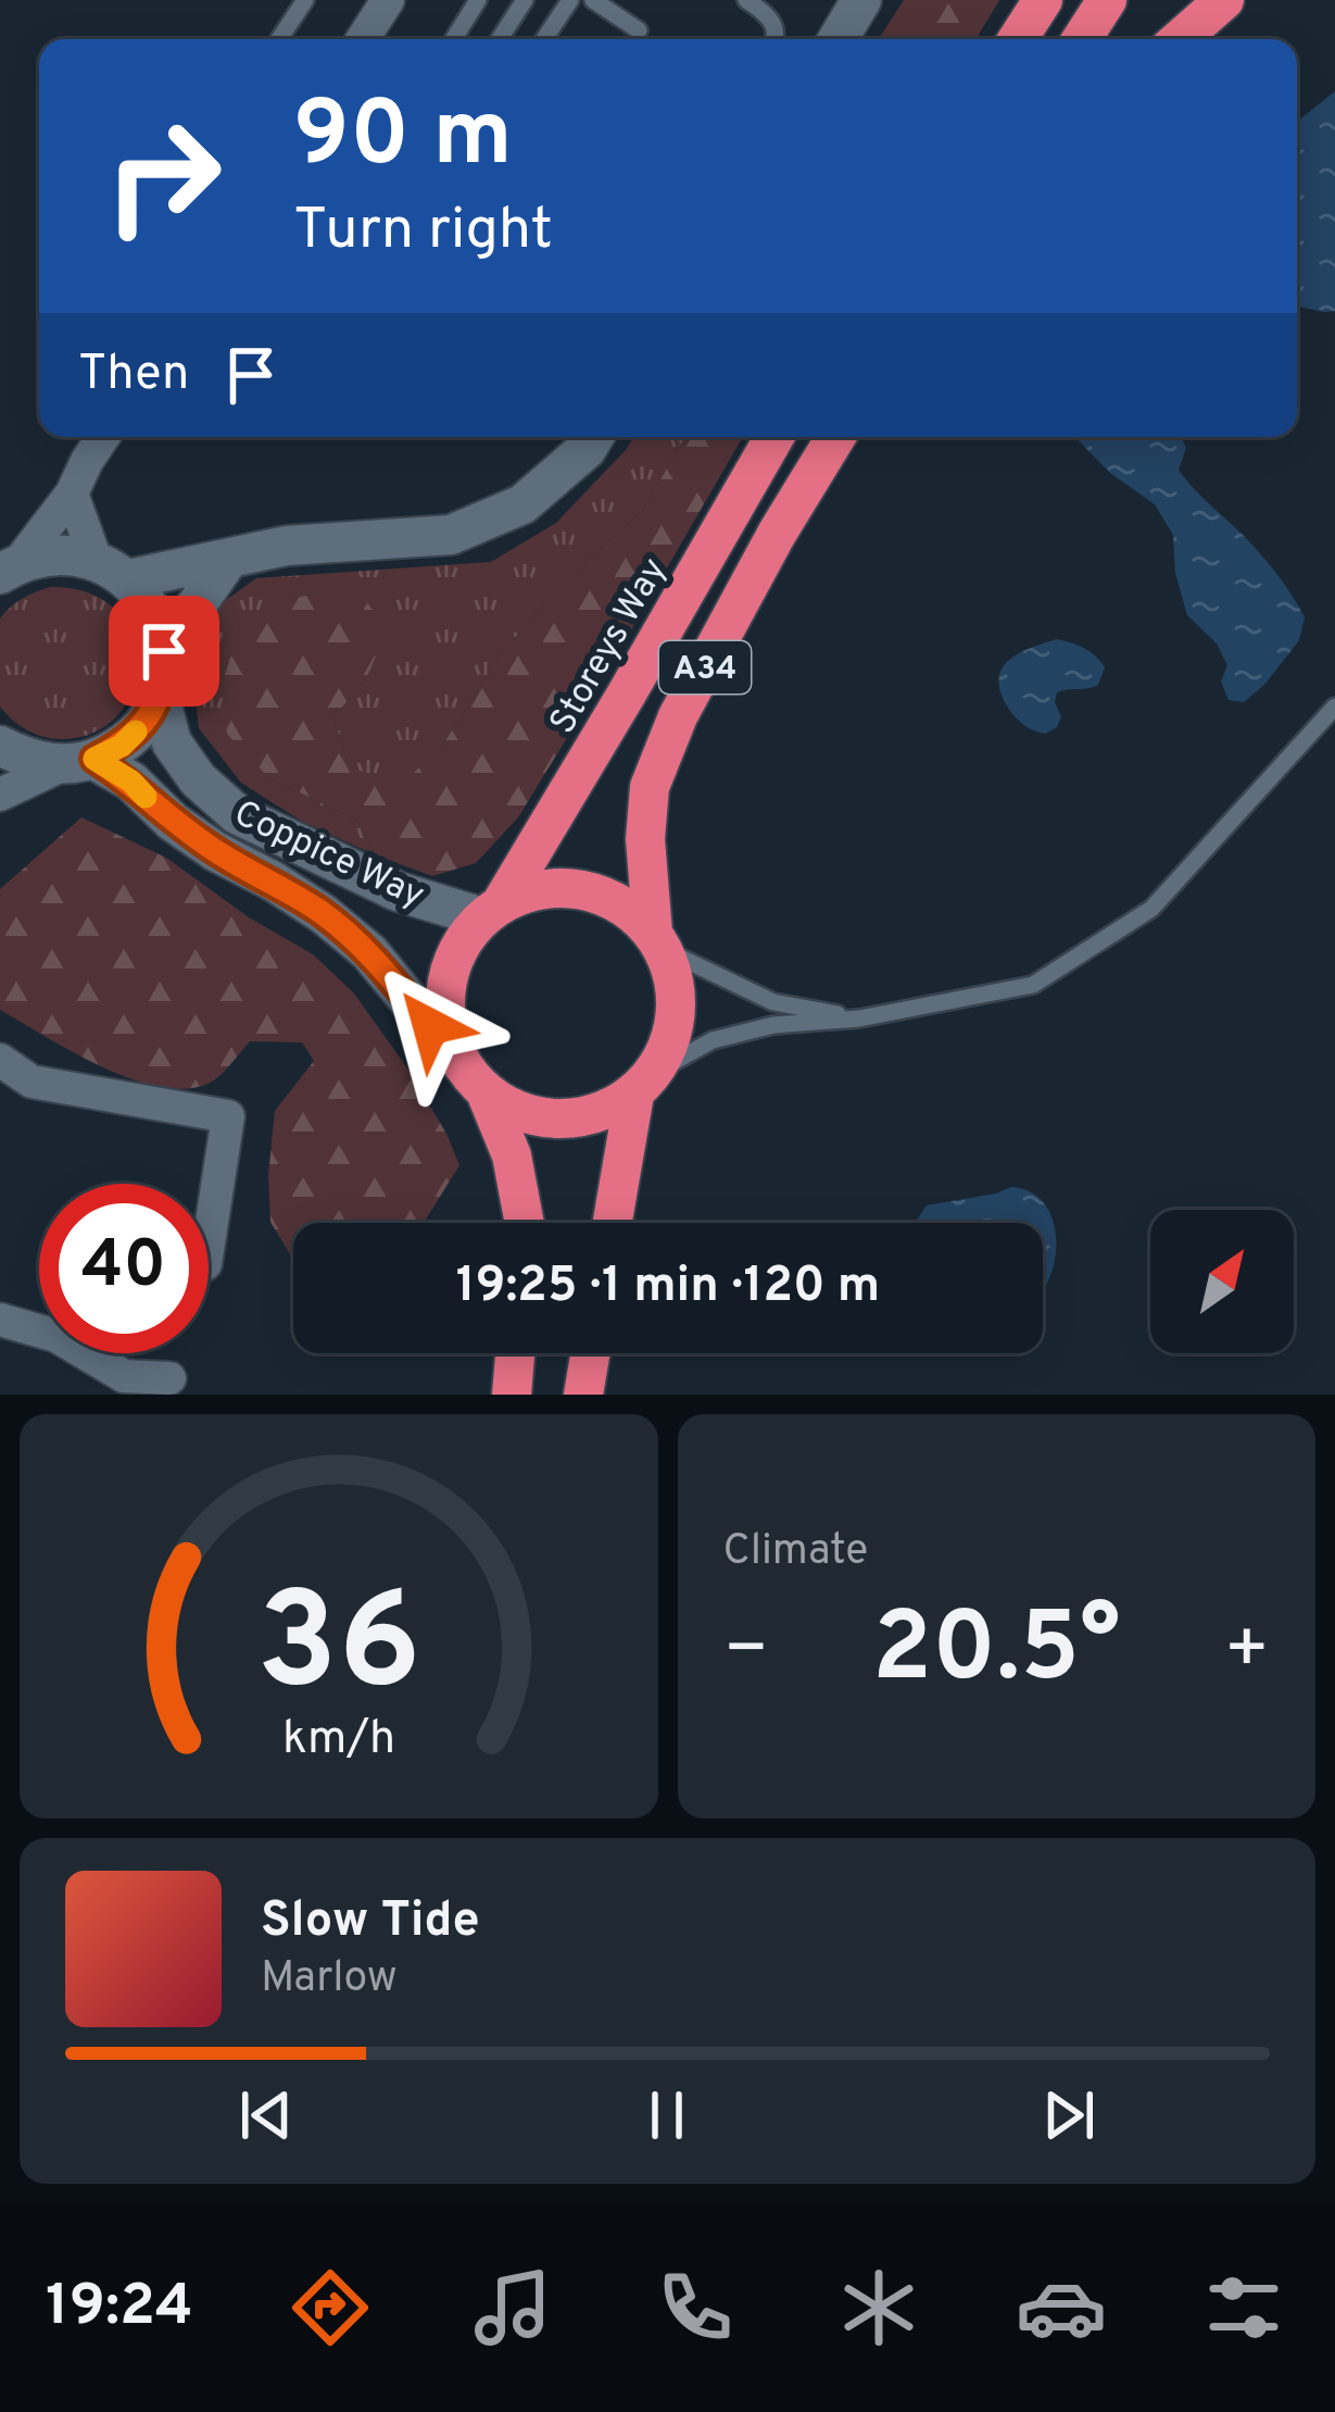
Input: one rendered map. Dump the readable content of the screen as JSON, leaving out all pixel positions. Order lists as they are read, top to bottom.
{
  "streets": {
    "highway": ["Storeys Way", "A34"],
    "street": ["Coppice Way"]
  },
  "crossings": [
    ["Storeys Way", "A34"],
    ["Storeys Way", "Coppice Way"],
    ["A34", "Coppice Way"]
  ],
  "north": "top right",
  "page": {
    "turn": ["90 m", "Turn right"],
    "then": "Then",
    "limit": "40",
    "trip": "19:25 · 1 min · 120 m",
    "tile": "Climate",
    "heat": ["−", "20.5°", "+"],
    "song": ["Slow Tide", "Marlow"],
    "tabs": "19:24",
    "gauge": ["36", "km/h"]
  }
}
